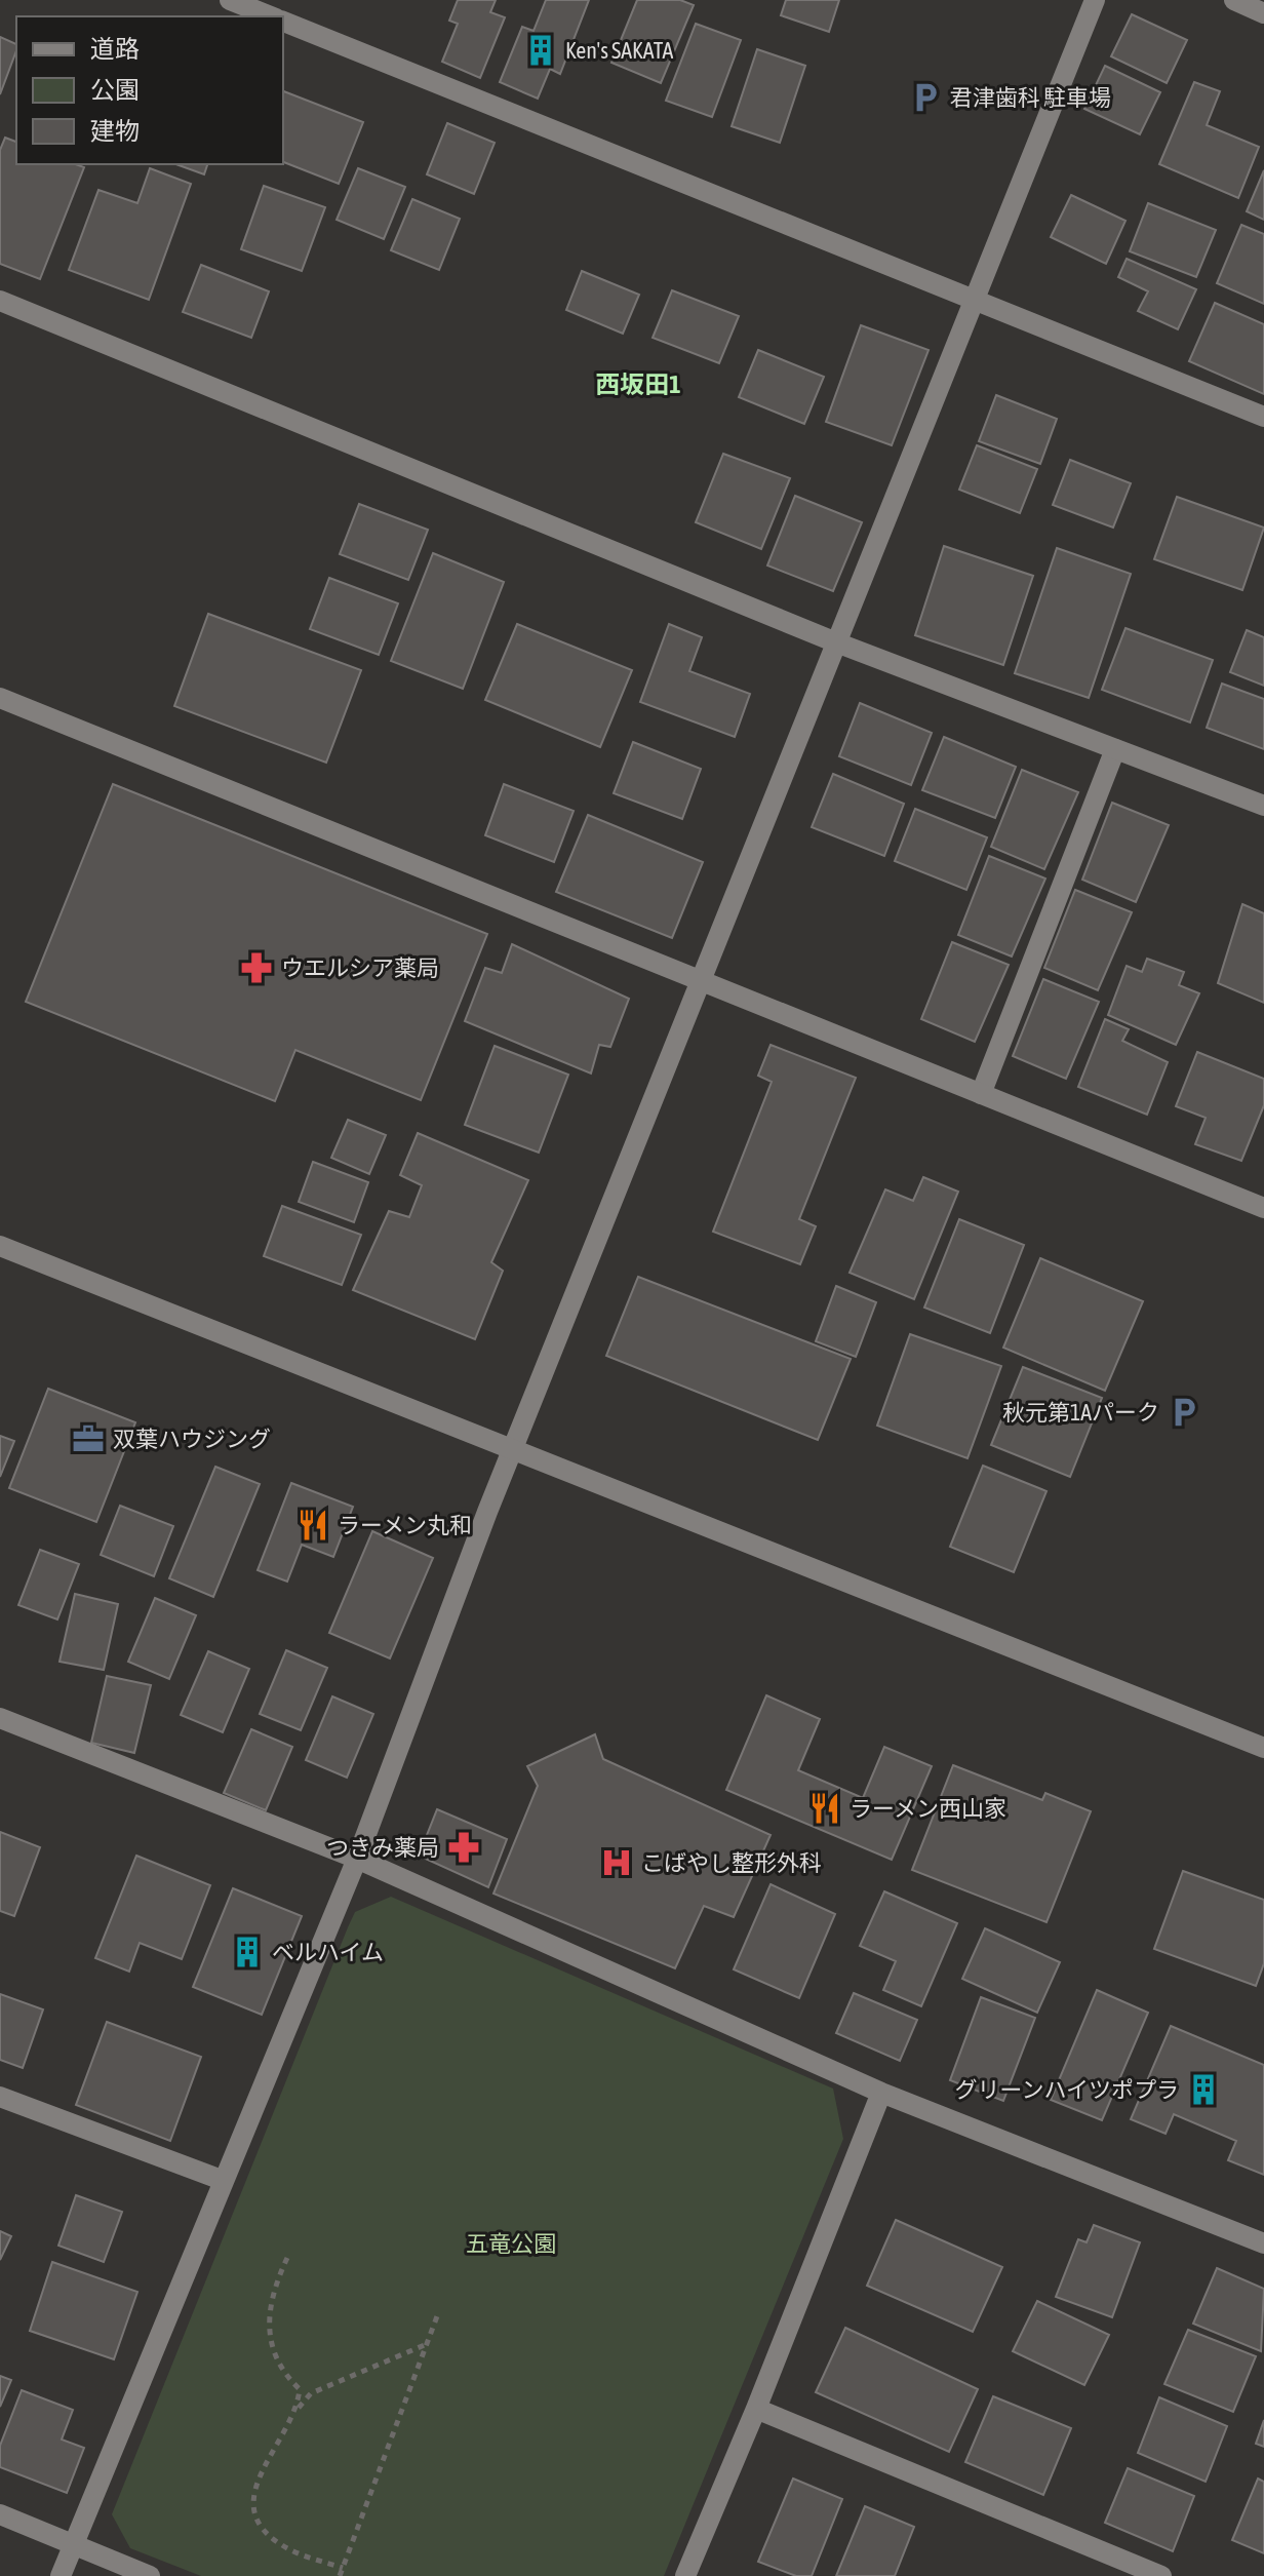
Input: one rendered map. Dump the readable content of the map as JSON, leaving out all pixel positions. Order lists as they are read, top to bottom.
{
  "districts": ["西坂田1"],
  "parks": ["五竜公園"],
  "places": {
    "building": ["Ken's SAKATA", "ベルハイム", "グリーンハイツポプラ"],
    "parking": ["君津歯科 駐車場", "秋元第1Aパーク"],
    "pharmacy": ["ウエルシア薬局", "つきみ薬局"],
    "office": ["双葉ハウジング"],
    "restaurant": ["ラーメン丸和", "ラーメン西山家"],
    "hospital": ["こばやし整形外科"]
  },
  "legend": ["道路", "公園", "建物"]
}
